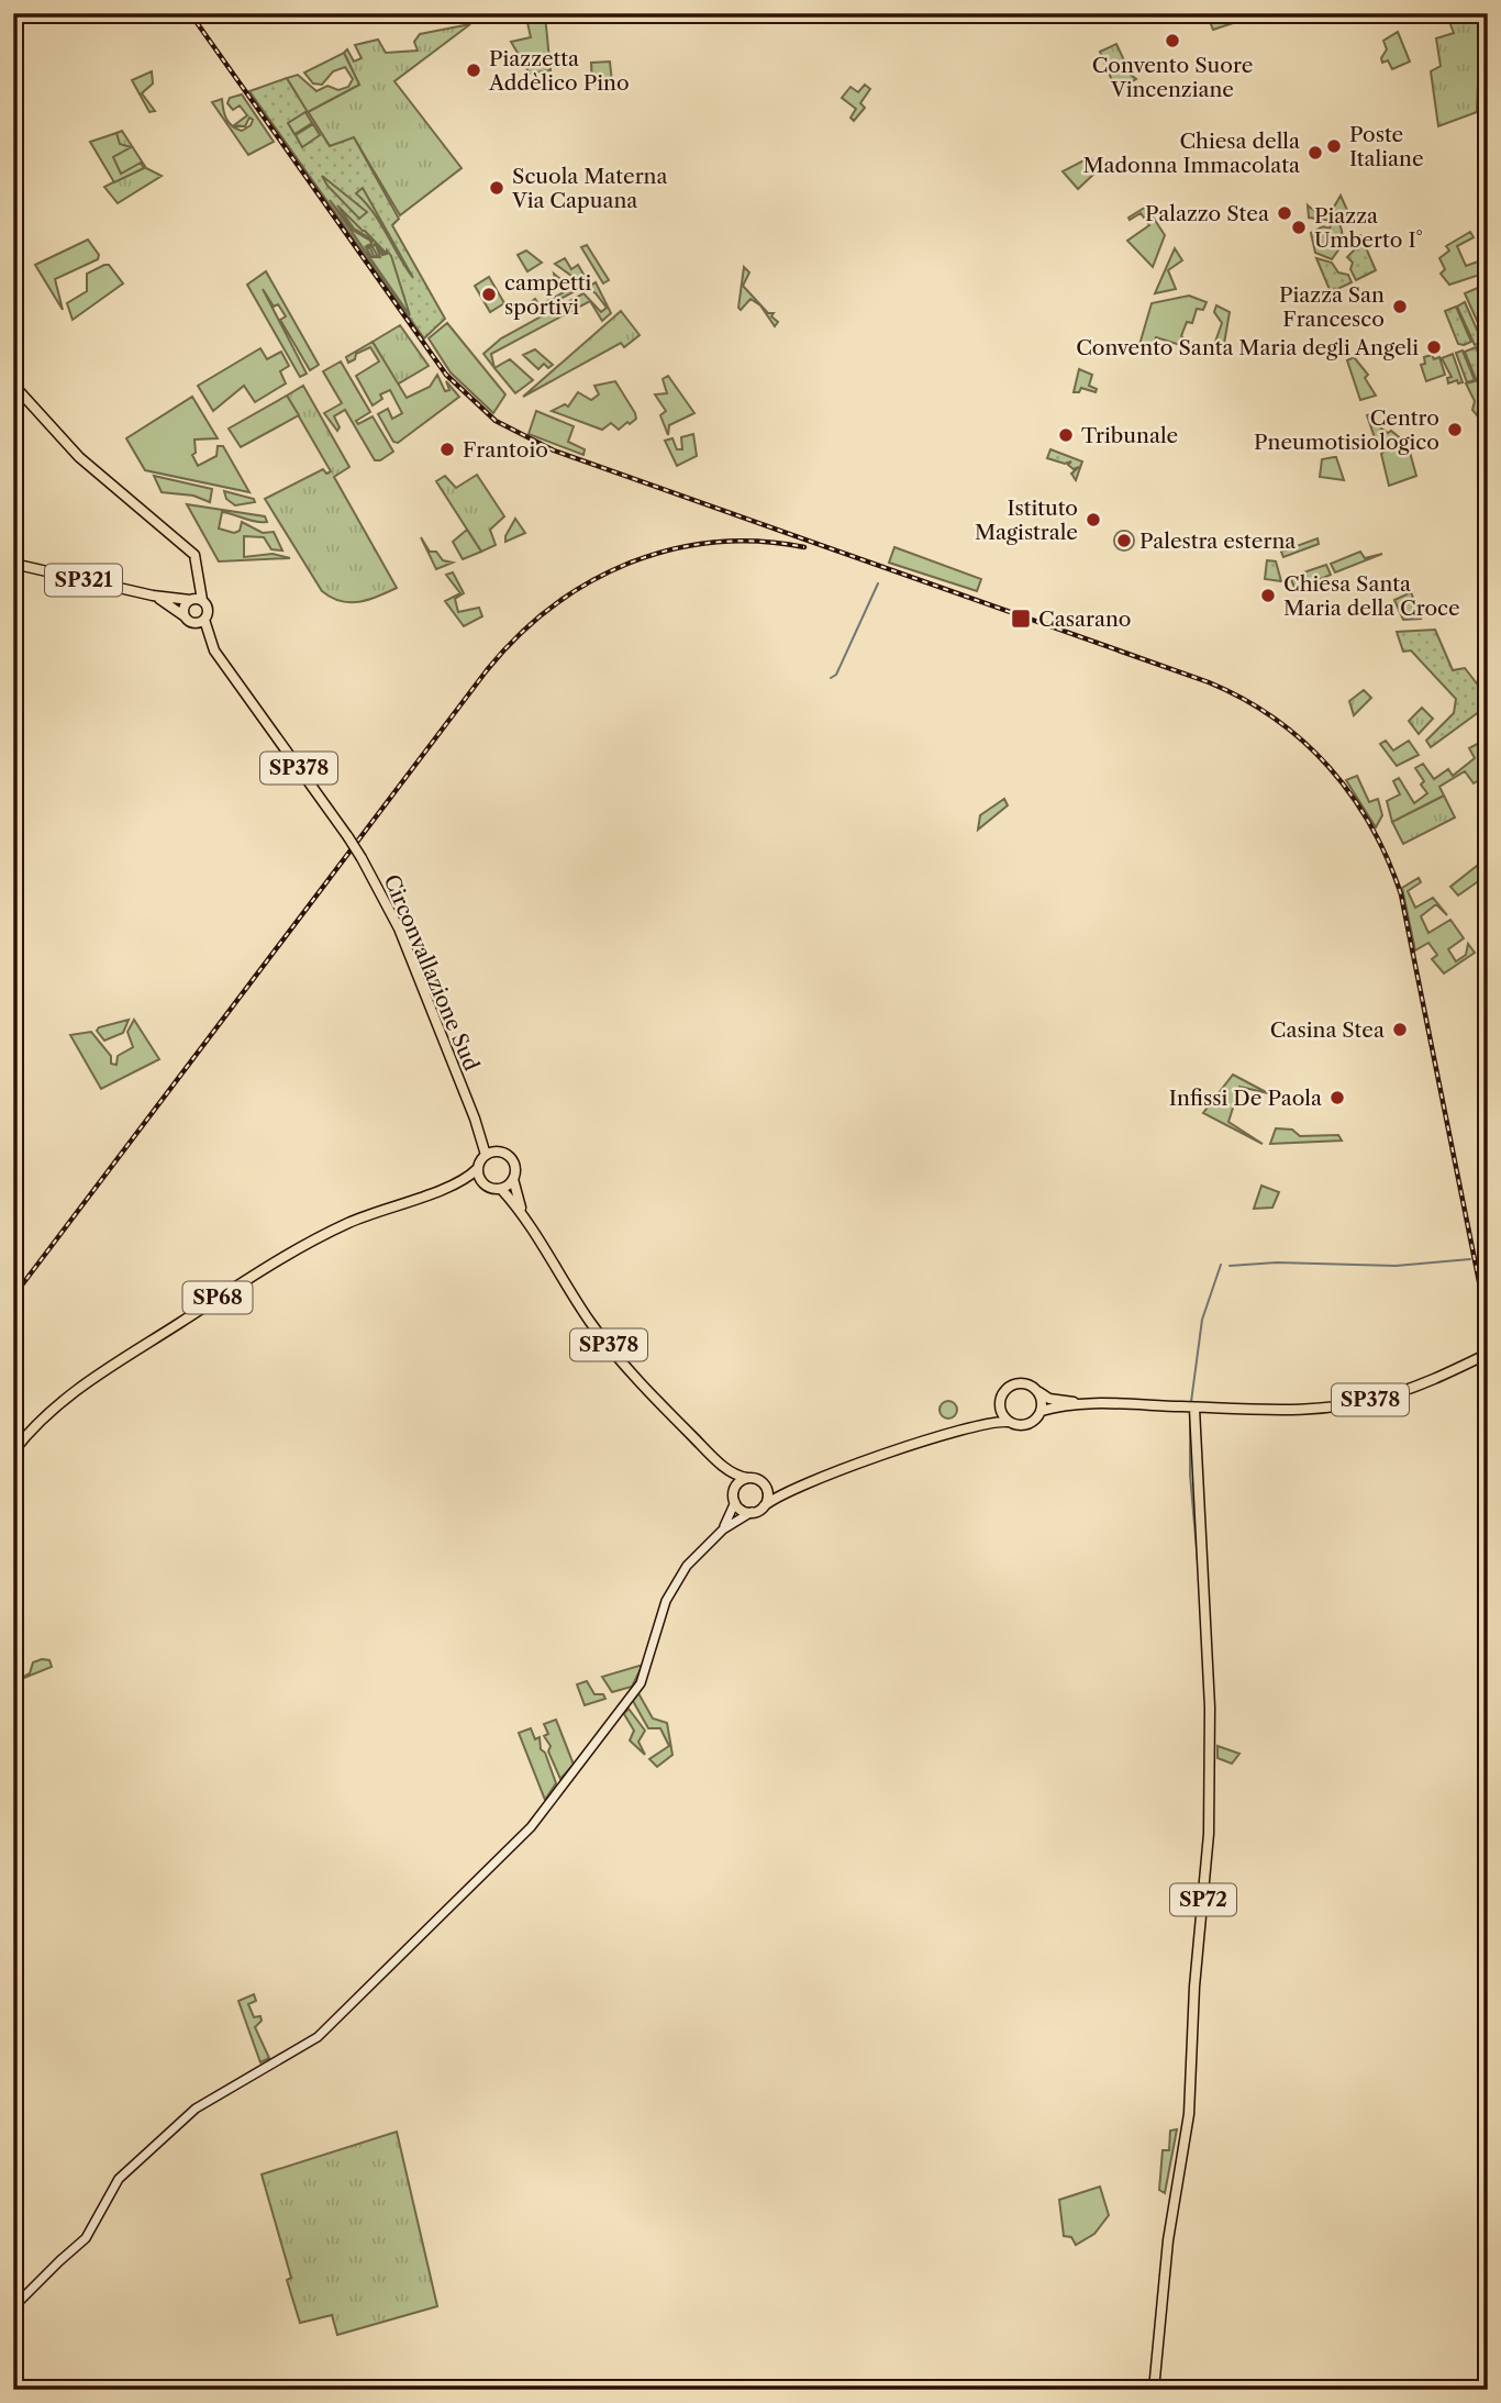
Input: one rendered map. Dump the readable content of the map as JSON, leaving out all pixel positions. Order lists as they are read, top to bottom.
{
  "streets": {
    "main road": [
      "SP321",
      "SP378",
      "Circonvallazione Sud",
      "SP68",
      "SP72"
    ]
  },
  "crossings": [
    ["SP321", "SP378"],
    ["SP321", "Circonvallazione Sud"],
    ["SP378", "Circonvallazione Sud"],
    ["SP378", "SP68"],
    ["Circonvallazione Sud", "SP68"]
  ],
  "places": {
    "other": [
      "Convento Suore Vincenziane",
      "Piazzetta Addèlico Pino",
      "Poste Italiane",
      "Chiesa della Madonna Immacolata",
      "Scuola Materna Via Capuana",
      "Palazzo Stea",
      "Piazza Umberto I°",
      "campetti sportivi",
      "Piazza San Francesco",
      "Convento Santa Maria degli Angeli",
      "Centro Pneumotisiologico",
      "Tribunale",
      "Frantoio",
      "Istituto Magistrale",
      "Palestra esterna",
      "Chiesa Santa Maria della Croce",
      "Casina Stea",
      "Infissi De Paola"
    ],
    "transit": ["Casarano"]
  }
}
